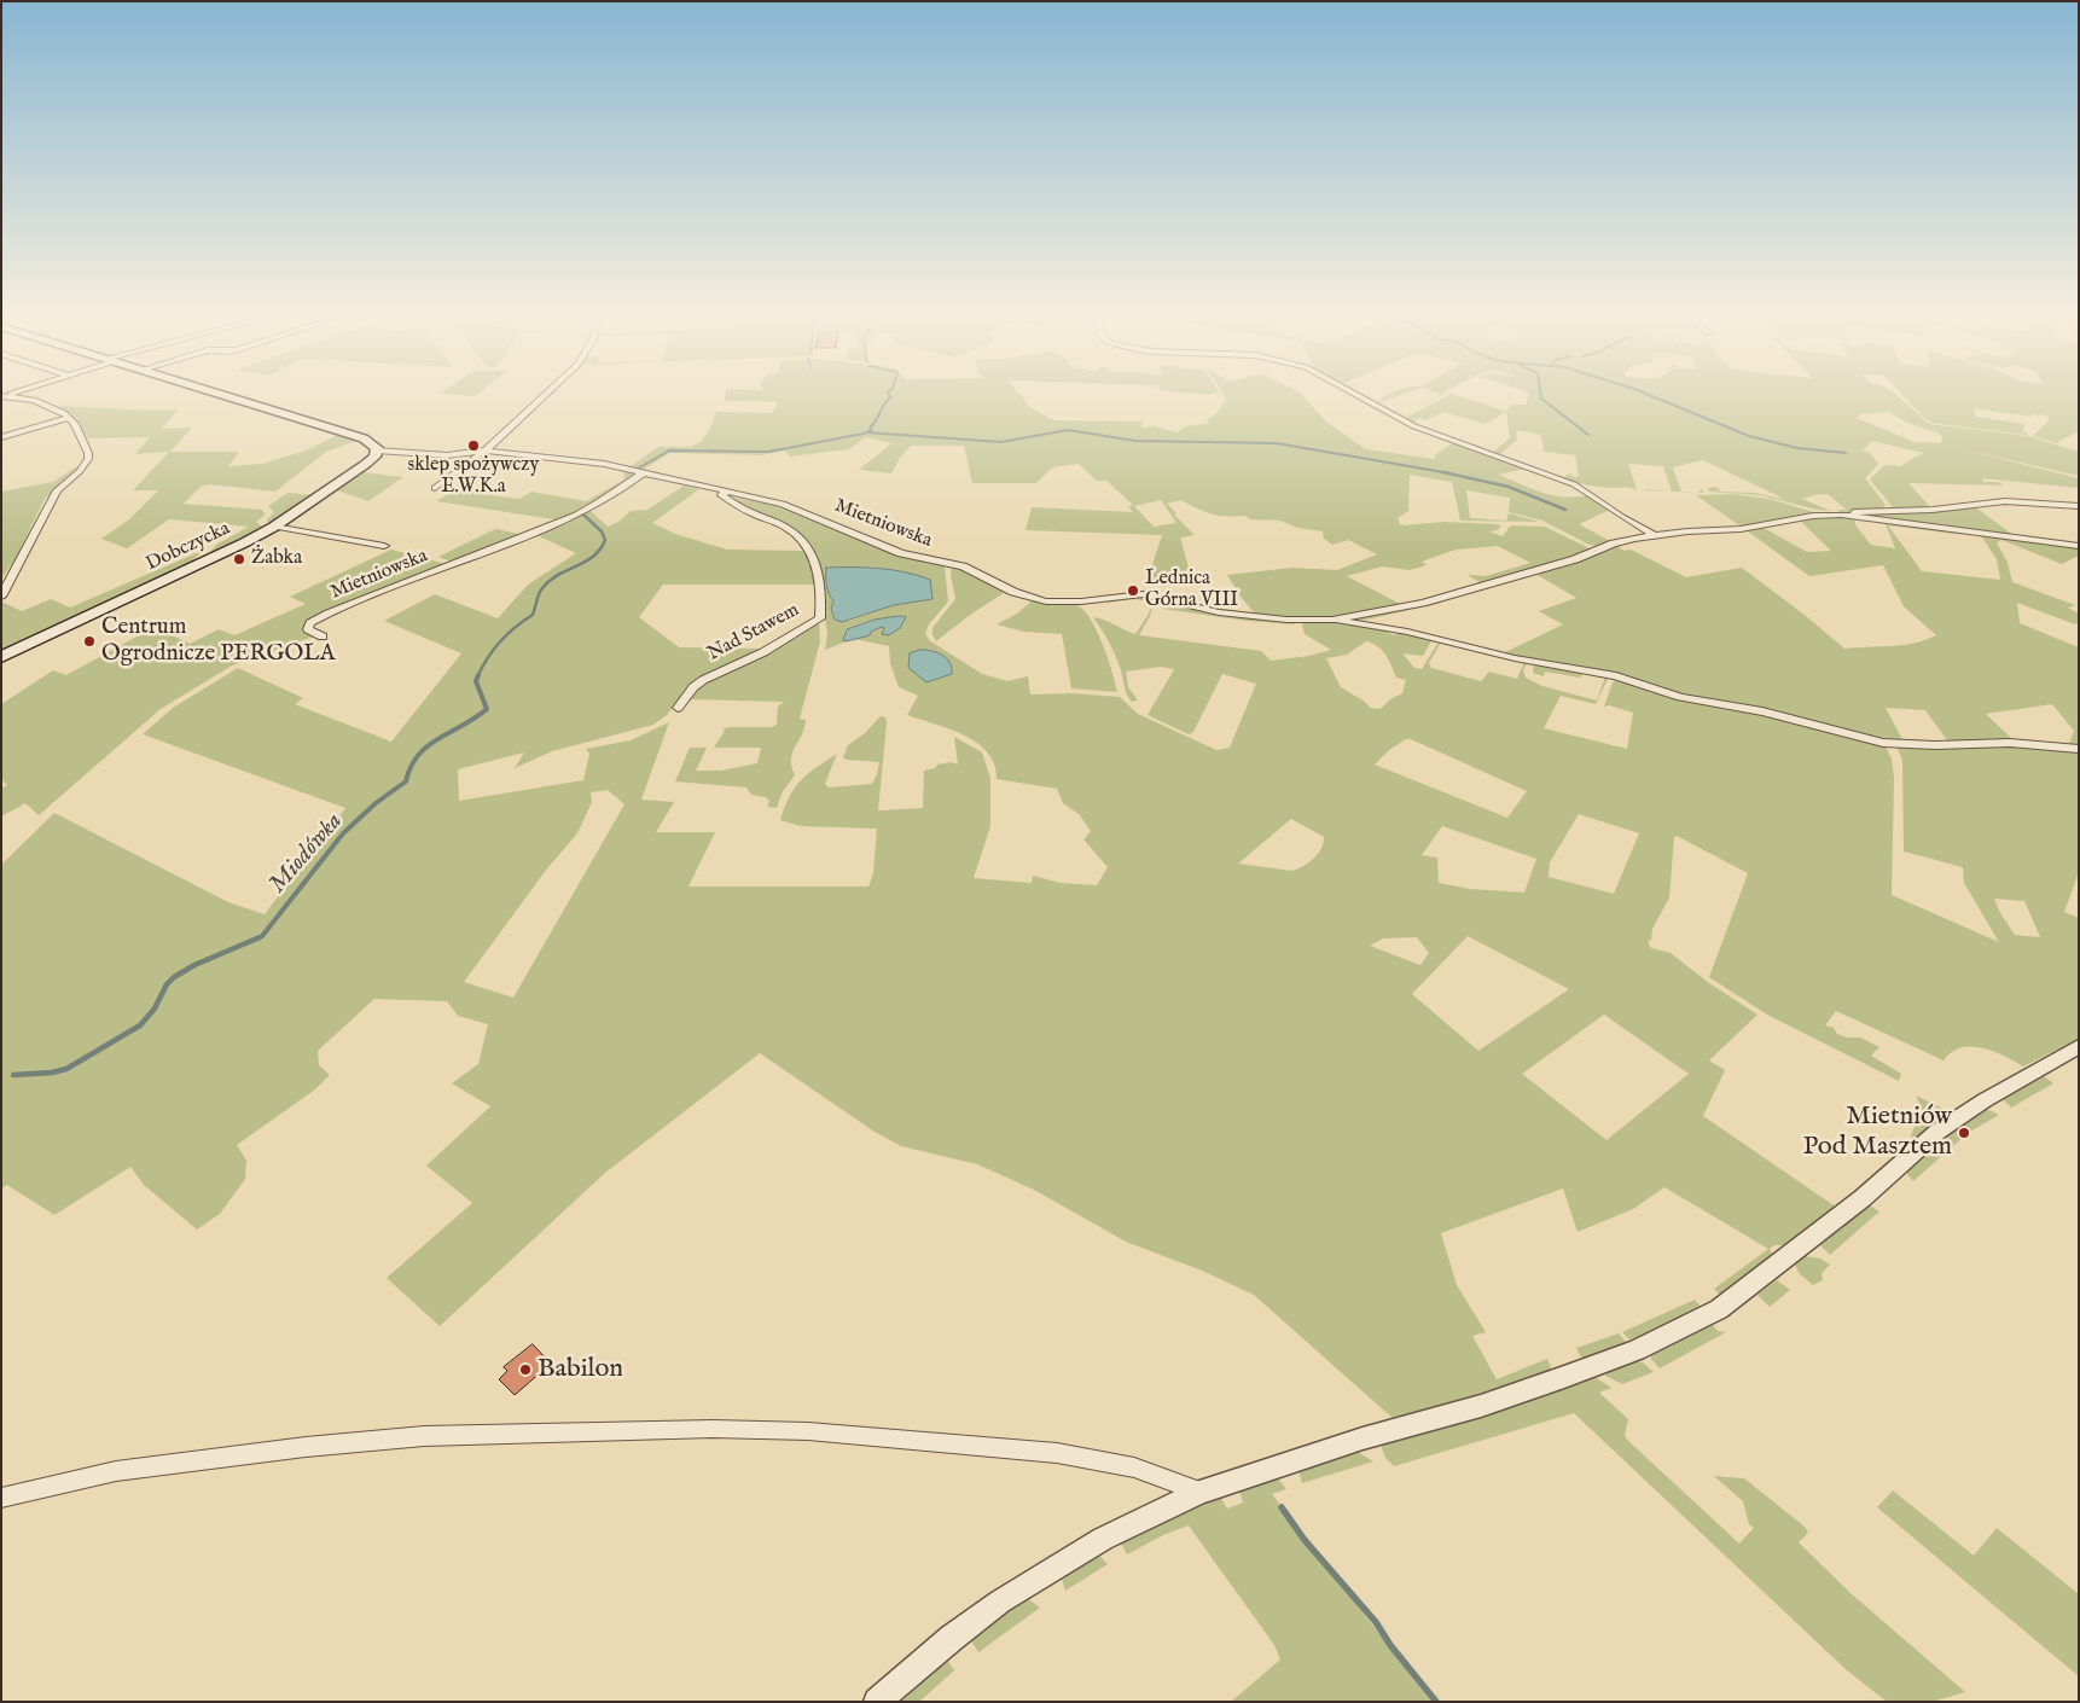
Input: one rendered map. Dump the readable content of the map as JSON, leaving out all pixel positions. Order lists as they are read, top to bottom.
{
  "streets": {
    "main road": ["Dobczycka"],
    "street": ["Mietniowska", "Nad Stawem"]
  },
  "crossings": [
    ["Mietniowska", "Dobczycka"],
    ["Mietniowska", "Nad Stawem"]
  ],
  "water": ["Miodówka"],
  "places": [
    "sklep spożywczy E.W.K.a",
    "Żabka",
    "Lednica Górna VIII",
    "Centrum Ogrodnicze PERGOLA",
    "Mietniów Pod Masztem",
    "Babilon"
  ]
}
